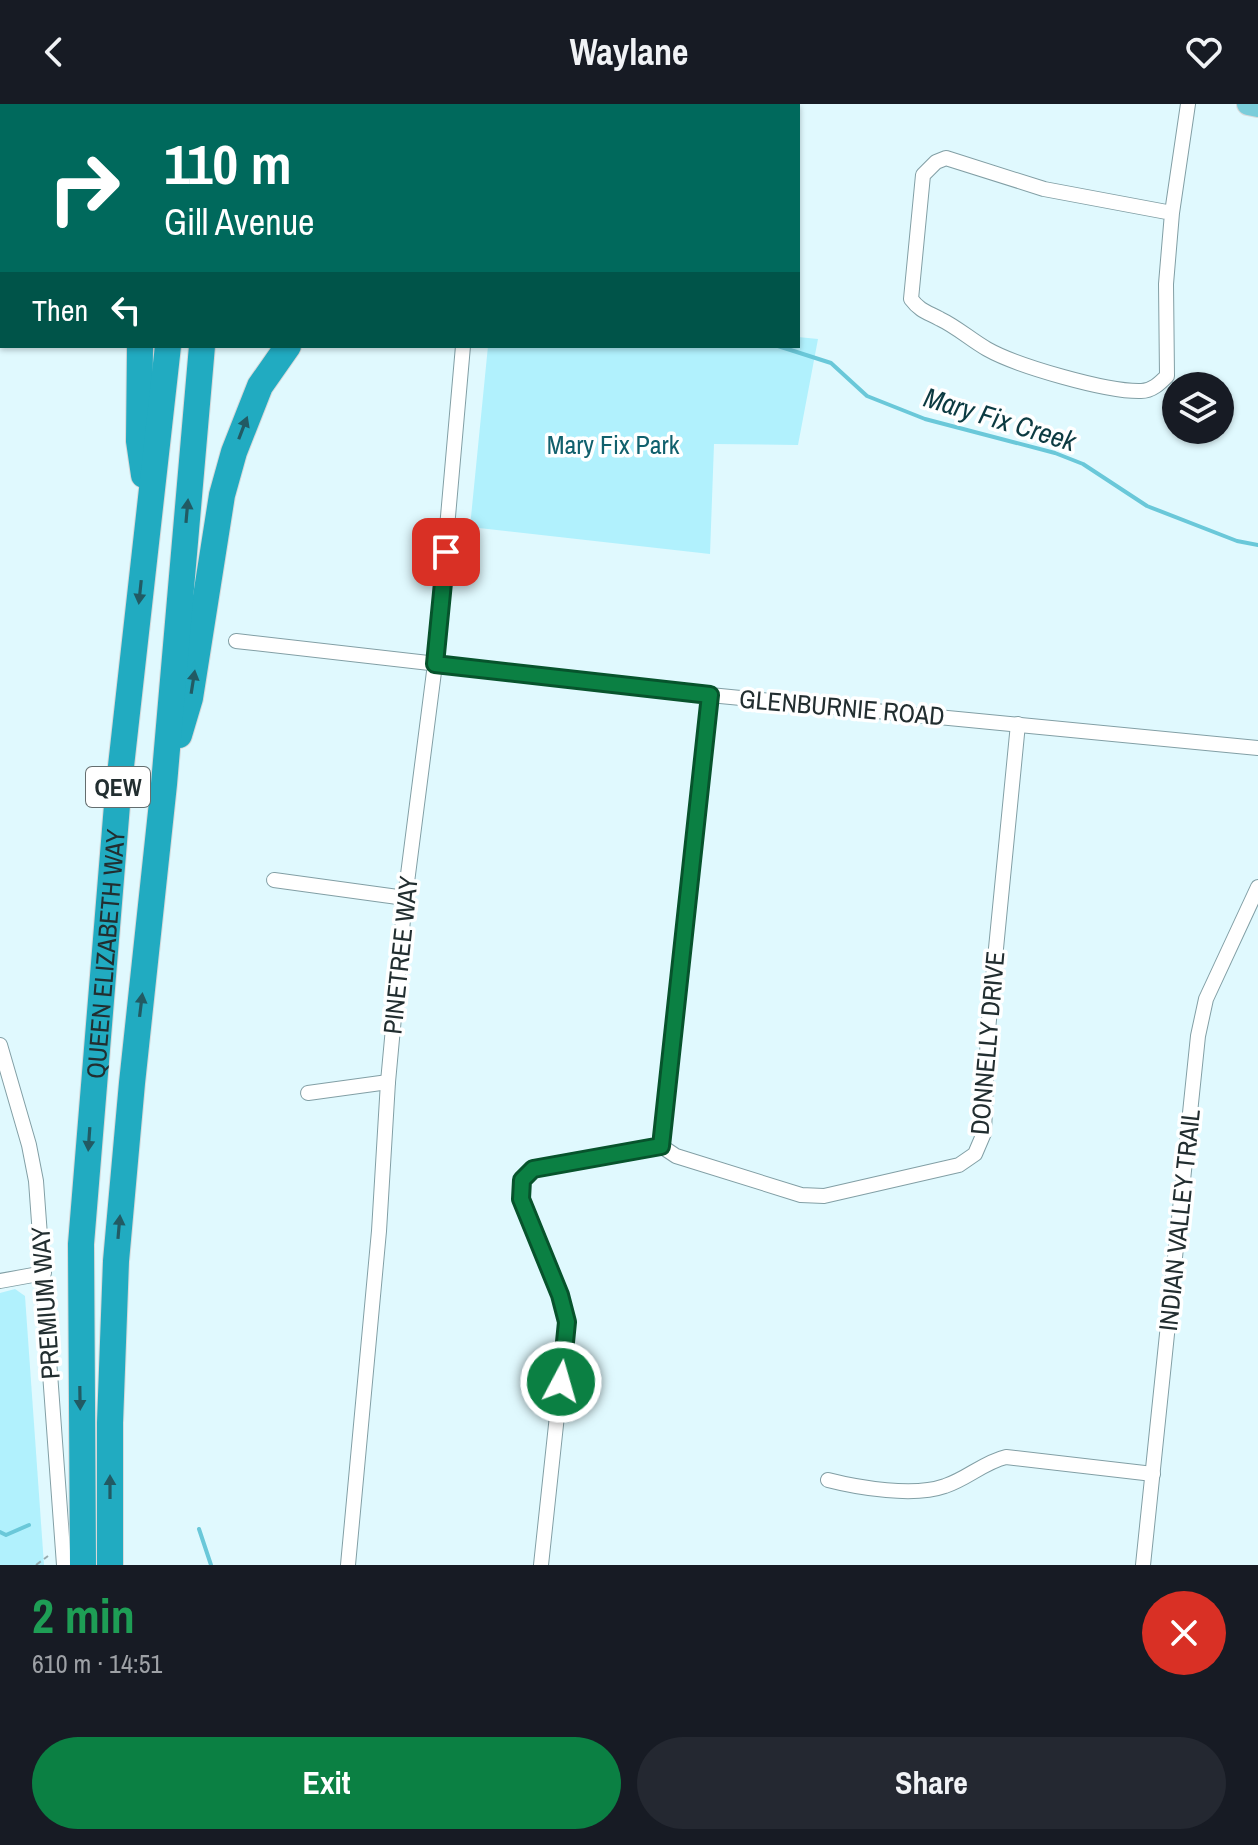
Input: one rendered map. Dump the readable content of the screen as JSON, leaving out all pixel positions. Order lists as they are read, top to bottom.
{
  "streets": {
    "highway": ["QEW", "QUEEN ELIZABETH WAY"],
    "street": [
      "GLENBURNIE ROAD",
      "PINETREE WAY",
      "DONNELLY DRIVE",
      "INDIAN VALLEY TRAIL",
      "PREMIUM WAY"
    ]
  },
  "crossings": [
    ["GLENBURNIE ROAD", "PINETREE WAY"],
    ["GLENBURNIE ROAD", "DONNELLY DRIVE"]
  ],
  "water": ["Mary Fix Creek"],
  "parks": ["Mary Fix Park"],
  "page": {
    "header": "Waylane",
    "turn": ["110 m", "Gill Avenue"],
    "then": "Then",
    "heading": ["2 min", "610 m · 14:51"],
    "buttons": ["Exit", "Share"]
  }
}
